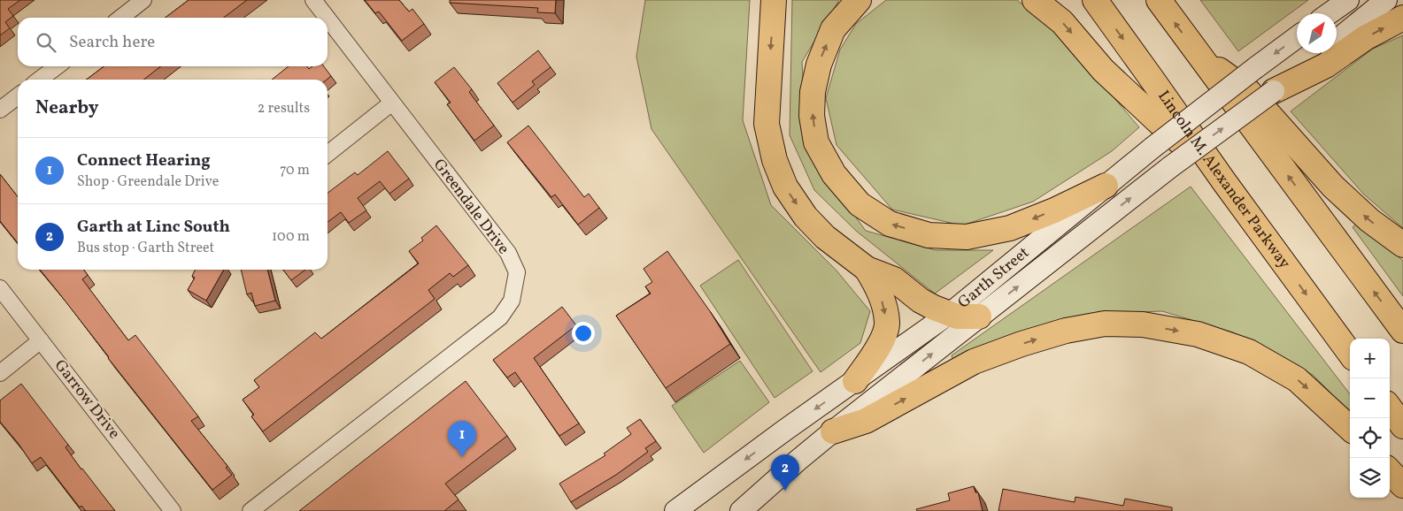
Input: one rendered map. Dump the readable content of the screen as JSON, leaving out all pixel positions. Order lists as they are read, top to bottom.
{
  "streets": {
    "highway": ["Lincoln M. Alexander Parkway"],
    "main road": ["Garth Street"],
    "street": ["Greendale Drive", "Garrow Drive"]
  },
  "north": "top right",
  "page": {
    "search": "Search here",
    "heading": ["Nearby", "2 results"],
    "list": [
      {
        "mark": "1",
        "name": "Connect Hearing",
        "note": "Shop · Greendale Drive",
        "value": "70 m"
      },
      {
        "mark": "2",
        "name": "Garth at Linc South",
        "note": "Bus stop · Garth Street",
        "value": "100 m"
      }
    ],
    "map_buttons": ["+", "−"],
    "pins": ["1", "2"]
  }
}
